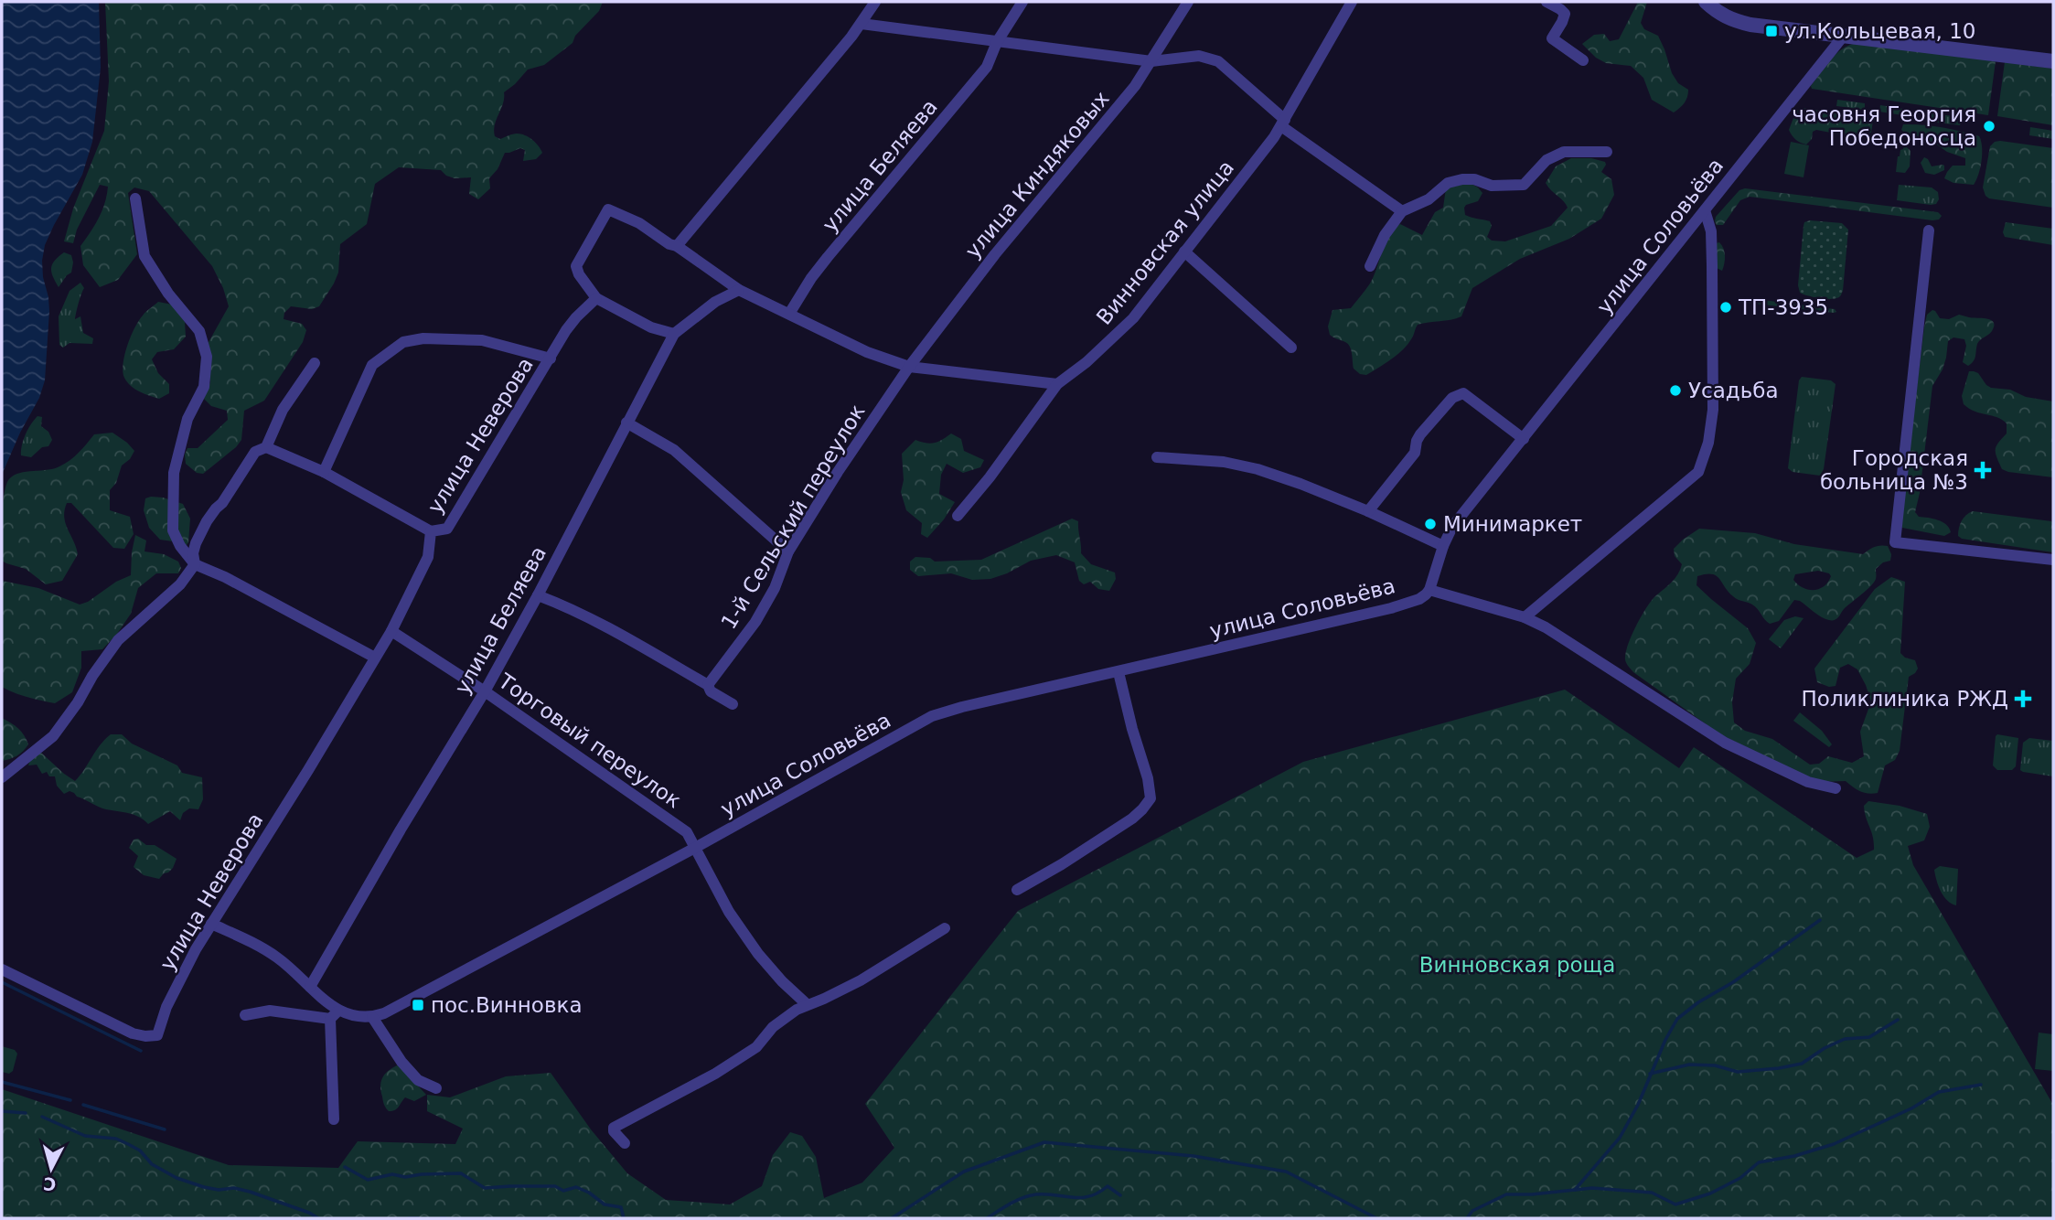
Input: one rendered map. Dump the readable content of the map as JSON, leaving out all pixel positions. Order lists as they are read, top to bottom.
{
  "streets": {
    "street": [
      "улица Беляева",
      "улица Киндяковых",
      "улица Соловьёва",
      "Винновская улица",
      "улица Неверова",
      "1-й Сельский переулок",
      "Торговый переулок"
    ]
  },
  "crossings": [
    ["улица Беляева", "Торговый переулок"],
    ["улица Киндяковых", "1-й Сельский переулок"],
    ["улица Соловьёва", "Торговый переулок"],
    ["улица Неверова", "Торговый переулок"]
  ],
  "parks": ["Винновская роща"],
  "places": {
    "transit": ["ул.Кольцевая, 10", "пос.Винновка"],
    "other": [
      "часовня Георгия Победоносца",
      "ТП-3935",
      "Усадьба",
      "Минимаркет"
    ],
    "health": ["Городская больница №3", "Поликлиника РЖД"]
  },
  "north": "bottom"
}
